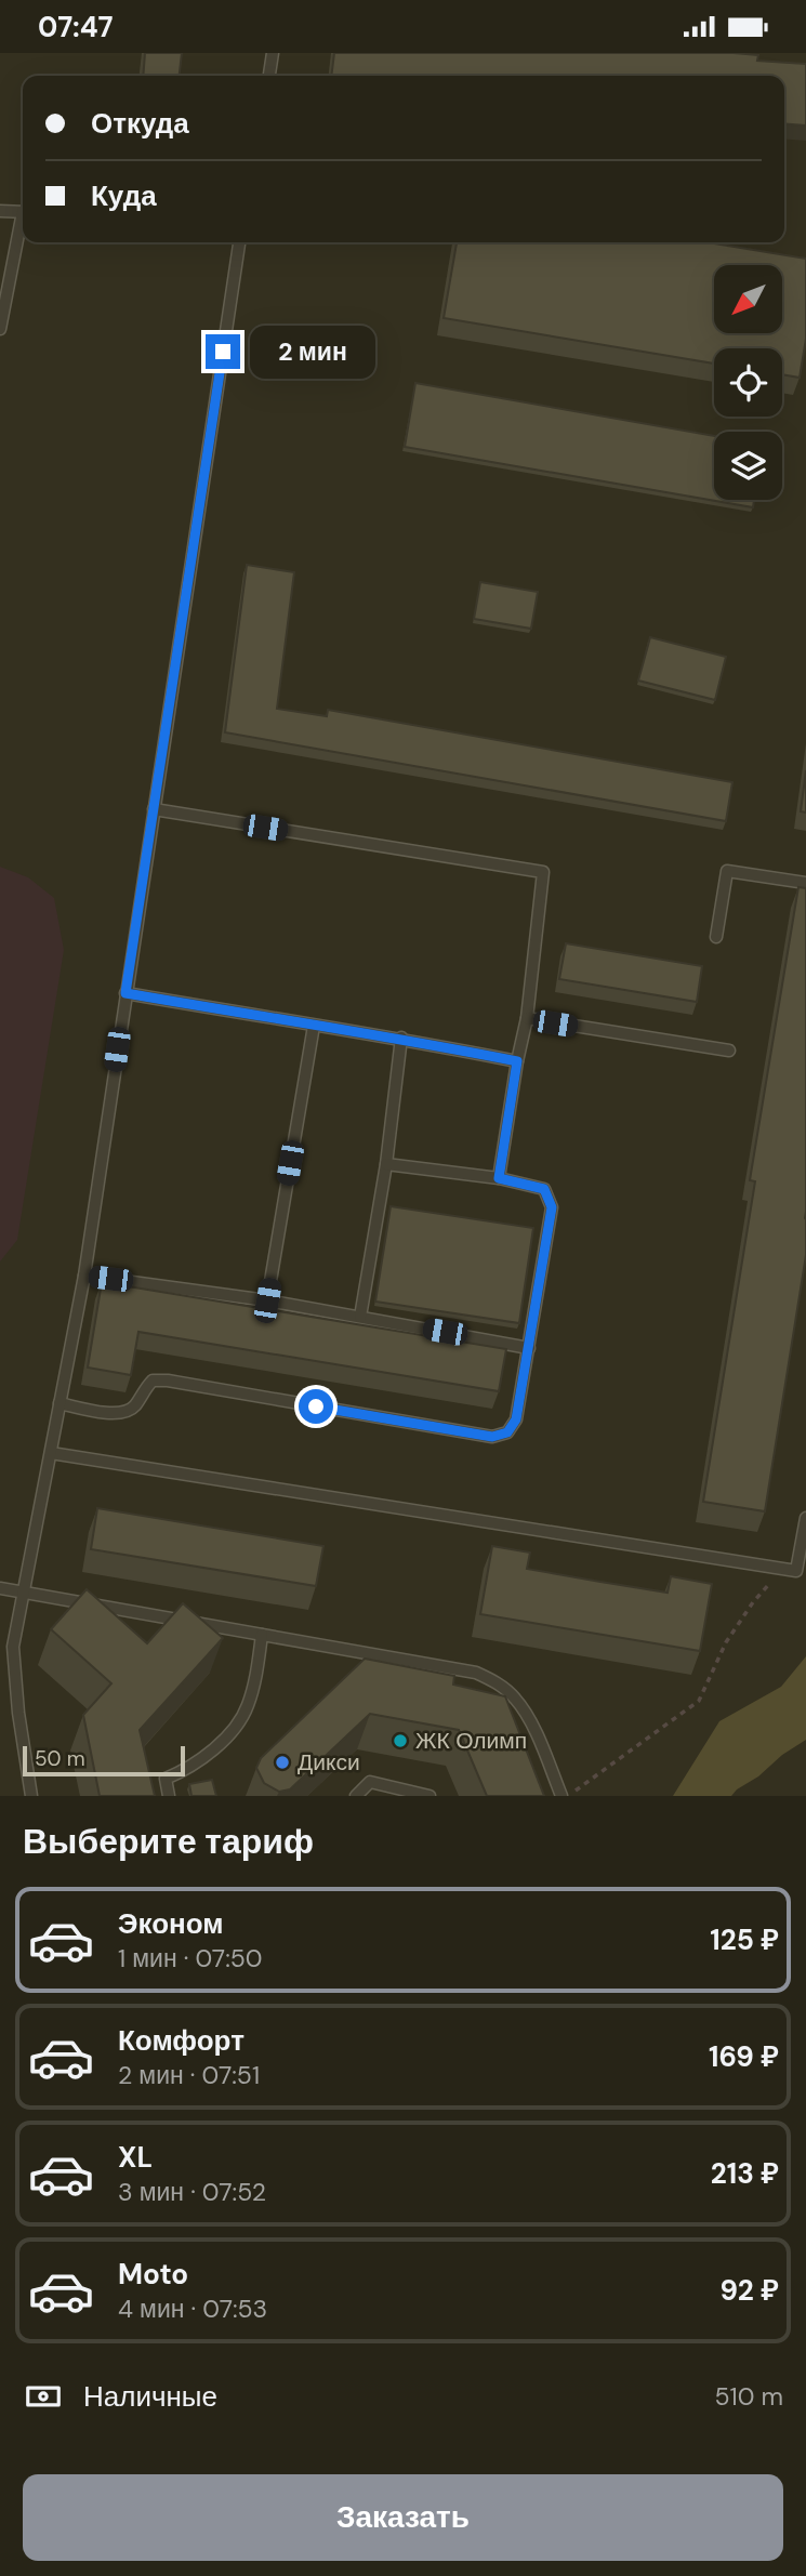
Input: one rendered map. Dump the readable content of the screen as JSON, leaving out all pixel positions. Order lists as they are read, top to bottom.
{
  "places": ["ЖК Олимп", "Дикси"],
  "scale_bar": "50 m",
  "north": "bottom left",
  "page": {
    "status": "07:47",
    "banner": ["Откуда", "Куда"],
    "bubble": "2 мин",
    "scale": "50 m",
    "heading": "Выберите тариф",
    "list": [
      {
        "name": "Эконом",
        "note": "1 мин · 07:50",
        "value": "125 ₽"
      },
      {
        "name": "Комфорт",
        "note": "2 мин · 07:51",
        "value": "169 ₽"
      },
      {
        "name": "XL",
        "note": "3 мин · 07:52",
        "value": "213 ₽"
      },
      {
        "name": "Moto",
        "note": "4 мин · 07:53",
        "value": "92 ₽"
      }
    ],
    "pay": ["Наличные", "510 m"],
    "buttons": "Заказать"
  }
}
